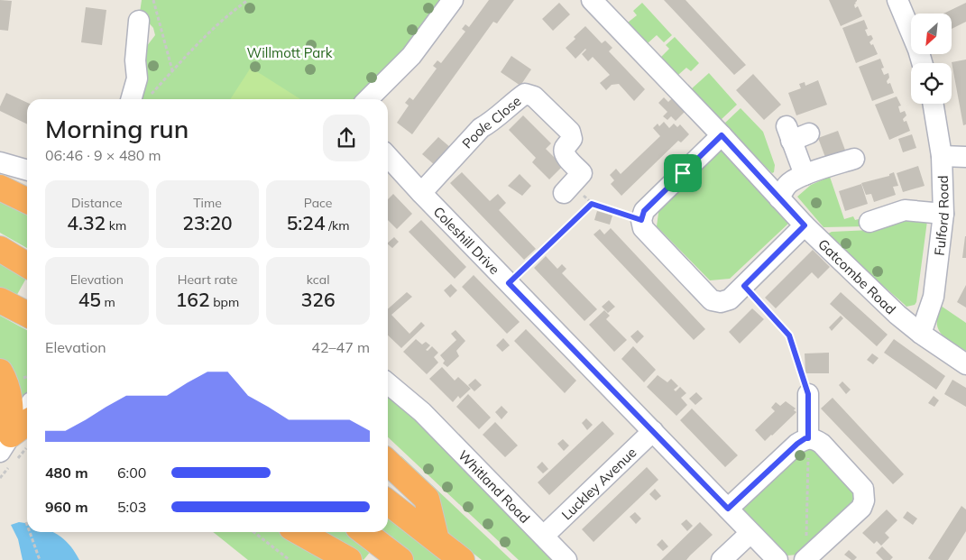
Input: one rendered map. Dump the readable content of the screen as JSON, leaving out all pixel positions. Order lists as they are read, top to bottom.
{
  "streets": {
    "street": [
      "Poole Close",
      "Fulford Road",
      "Coleshill Drive",
      "Gatcombe Road",
      "Luckley Avenue",
      "Whitland Road"
    ]
  },
  "crossings": [
    ["Poole Close", "Coleshill Drive"],
    ["Fulford Road", "Gatcombe Road"],
    ["Coleshill Drive", "Luckley Avenue"],
    ["Luckley Avenue", "Whitland Road"]
  ],
  "parks": ["Willmott Park"],
  "north": "bottom left",
  "page": {
    "heading": ["Morning run", "06:46 · 9 × 480 m"],
    "stats": [
      ["Distance", "4.32 km"],
      ["Time", "23:20"],
      ["Pace", "5:24 /km"],
      ["Elevation", "45 m"],
      ["Heart rate", "162 bpm"],
      ["kcal", "326"]
    ],
    "chart": ["Elevation", "42–47 m"],
    "list": [
      {
        "name": "480 m",
        "note": "6:00"
      },
      {
        "name": "960 m",
        "note": "5:03"
      }
    ]
  }
}
